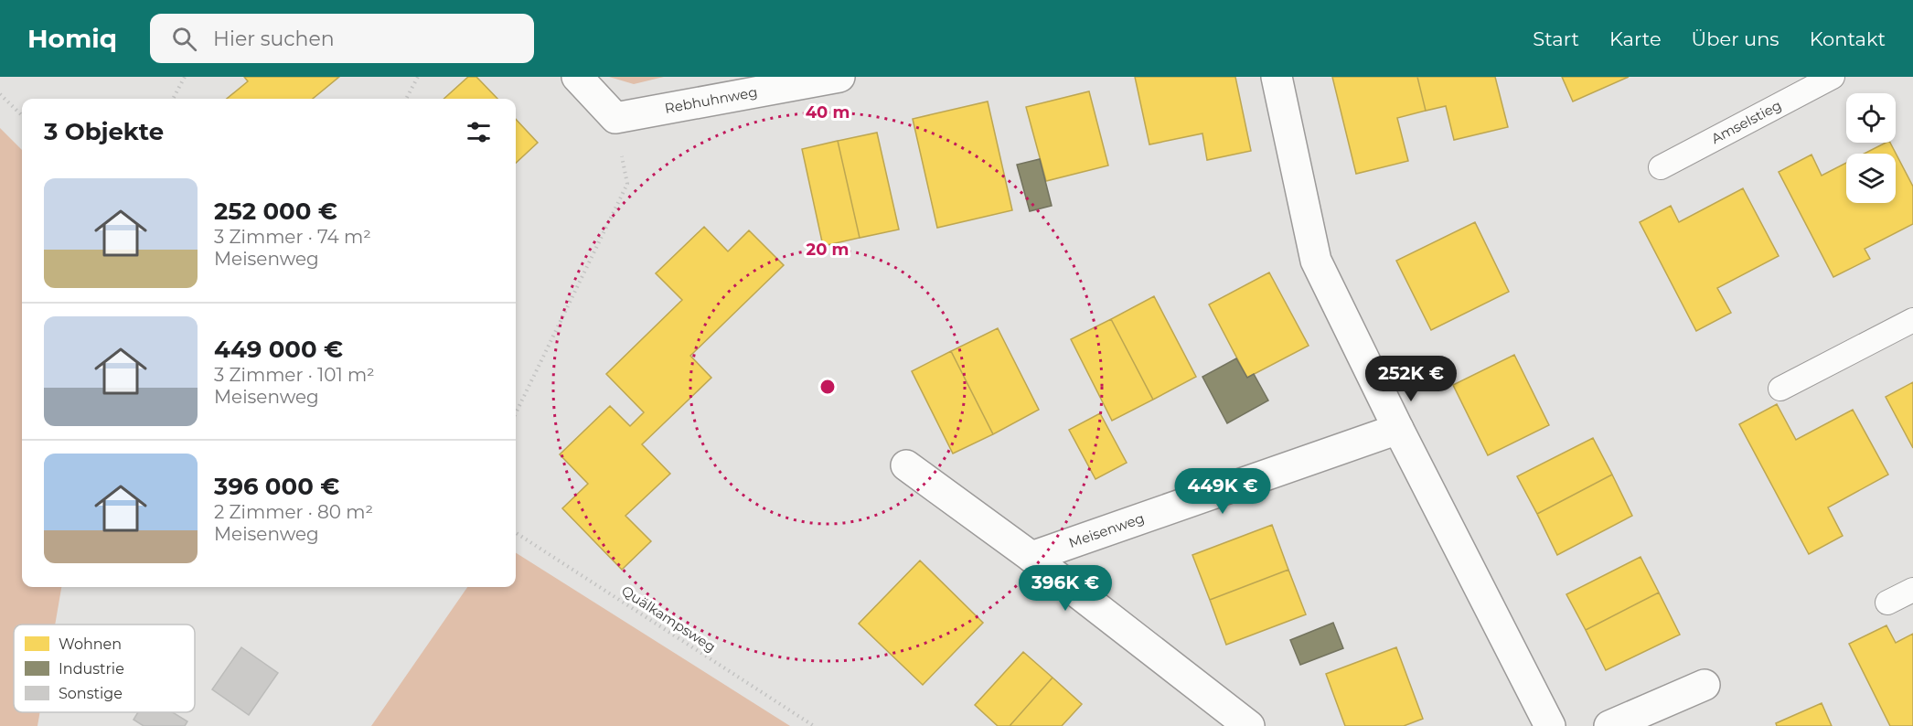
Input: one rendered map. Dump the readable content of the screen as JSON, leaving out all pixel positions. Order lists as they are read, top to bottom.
{
  "streets": {
    "street": ["Rebhuhnweg", "Meisenweg"],
    "lane": ["Amselstieg"],
    "path": ["Quälkampsweg"]
  },
  "legend": ["Wohnen", "Industrie", "Sonstige"],
  "page": {
    "header": "Homiq",
    "search": "Hier suchen",
    "nav": [
      "Start",
      "Karte",
      "Über uns",
      "Kontakt"
    ],
    "heading": "3 Objekte",
    "list": [
      {
        "name": "252 000 €",
        "note": "3 Zimmer · 74 m² · Meisenweg"
      },
      {
        "name": "449 000 €",
        "note": "3 Zimmer · 101 m² · Meisenweg"
      },
      {
        "name": "396 000 €",
        "note": "2 Zimmer · 80 m² · Meisenweg"
      }
    ],
    "price": ["252K €", "449K €", "396K €"]
  },
  "rings": ["40 m", "20 m"]
}
